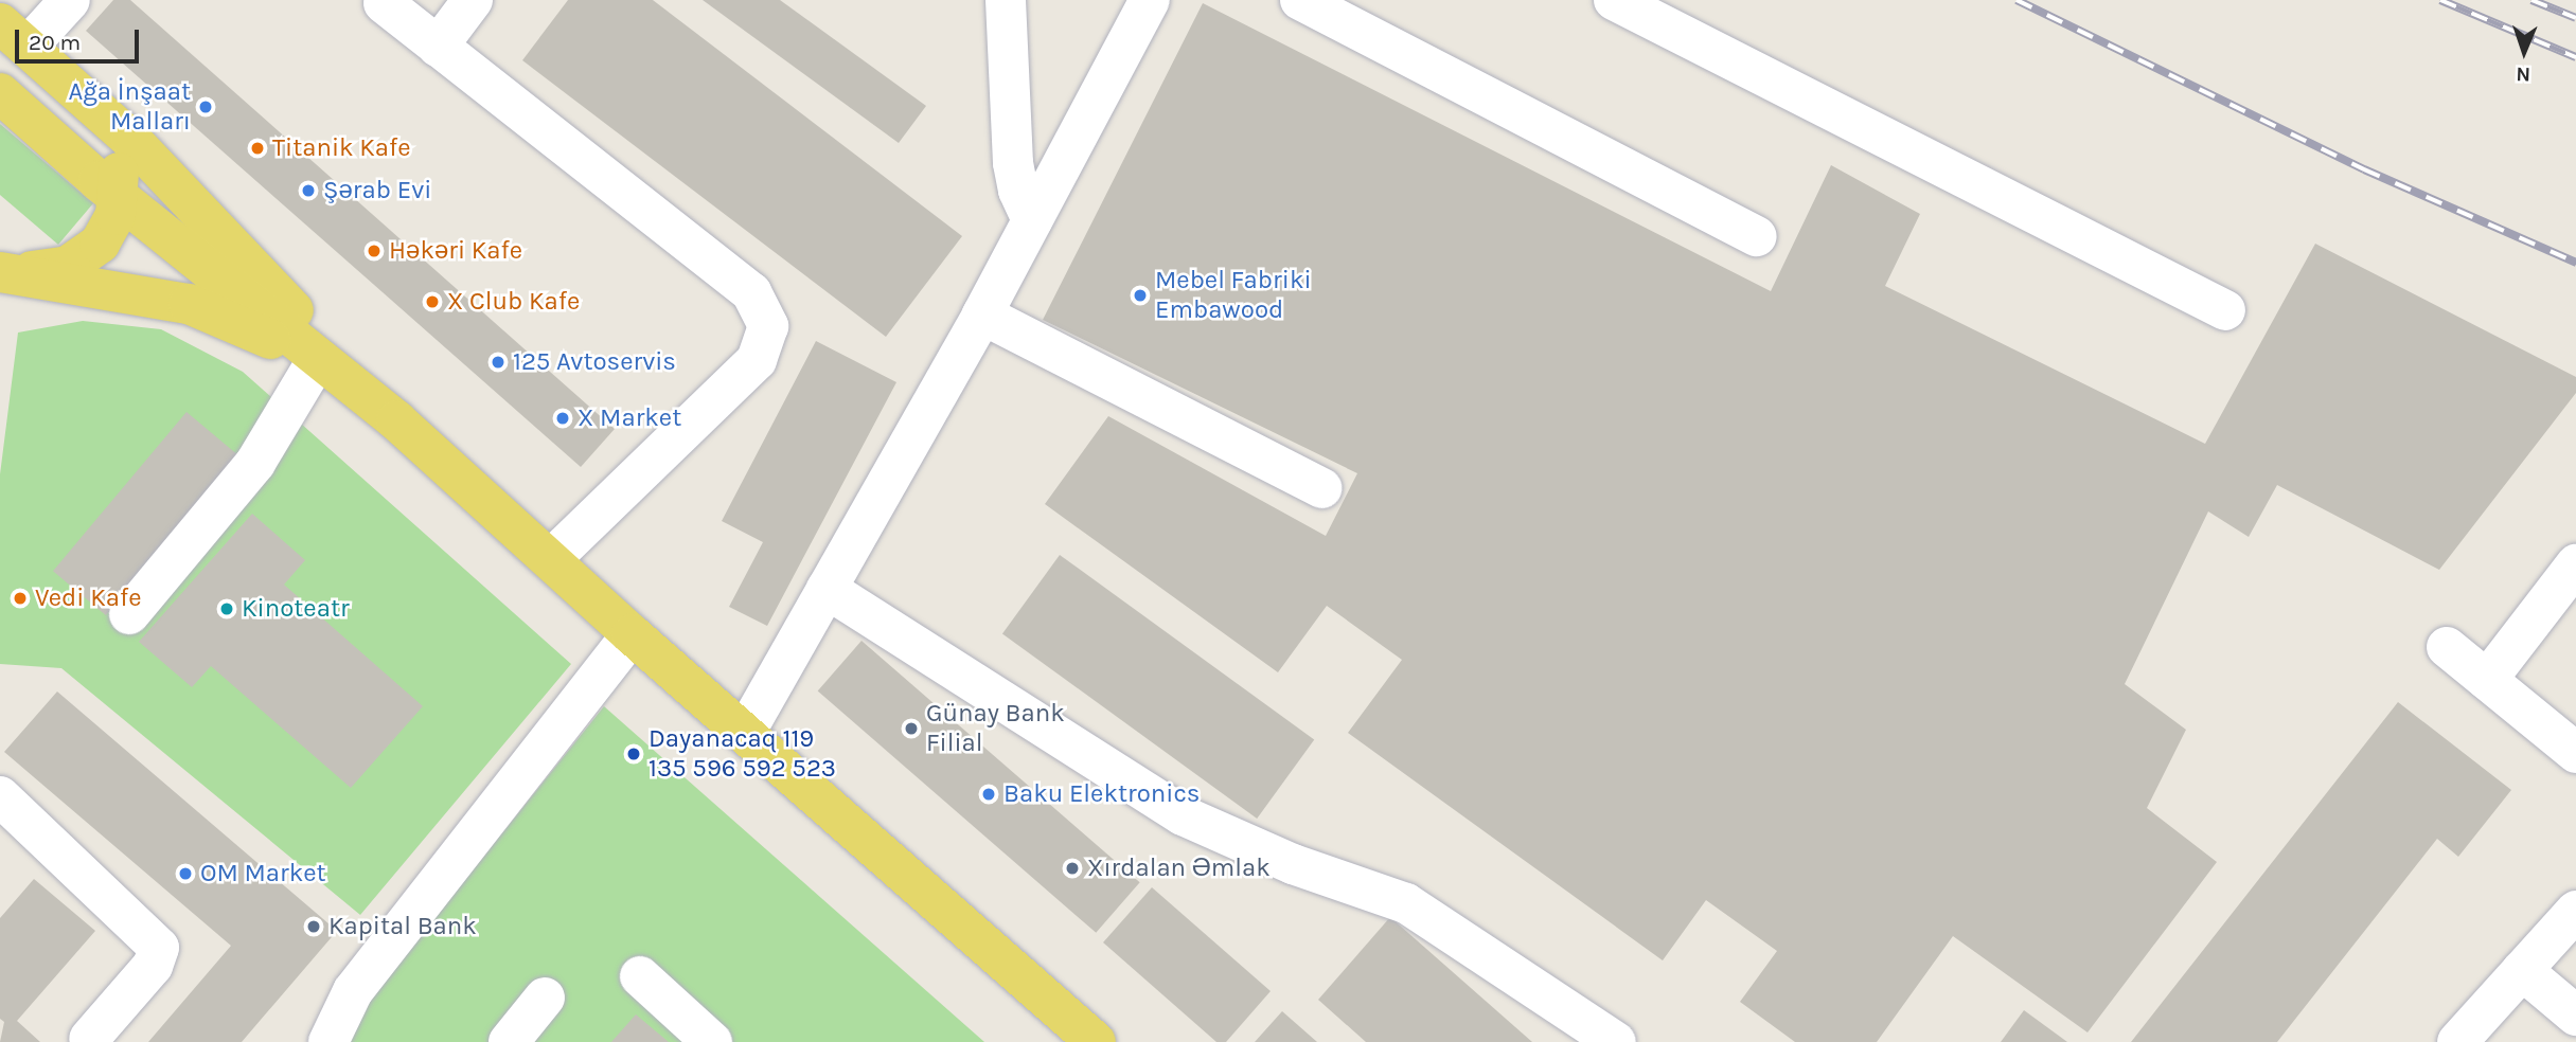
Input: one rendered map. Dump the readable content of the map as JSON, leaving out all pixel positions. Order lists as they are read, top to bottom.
{
  "places": [
    "Ağa İnşaat Malları",
    "Titanik Kafe",
    "Şərab Evi",
    "Həkəri Kafe",
    "Mebel Fabriki Embawood",
    "X Club Kafe",
    "125 Avtoservis",
    "X Market",
    "Vedi Kafe",
    "Kinoteatr",
    "Günay Bank Filial",
    "Dayanacaq 119 135 596 592 523",
    "Baku Elektronics",
    "Xırdalan Əmlak",
    "OM Market",
    "Kapital Bank"
  ],
  "scale_bar": "20 m",
  "north": "bottom"
}
